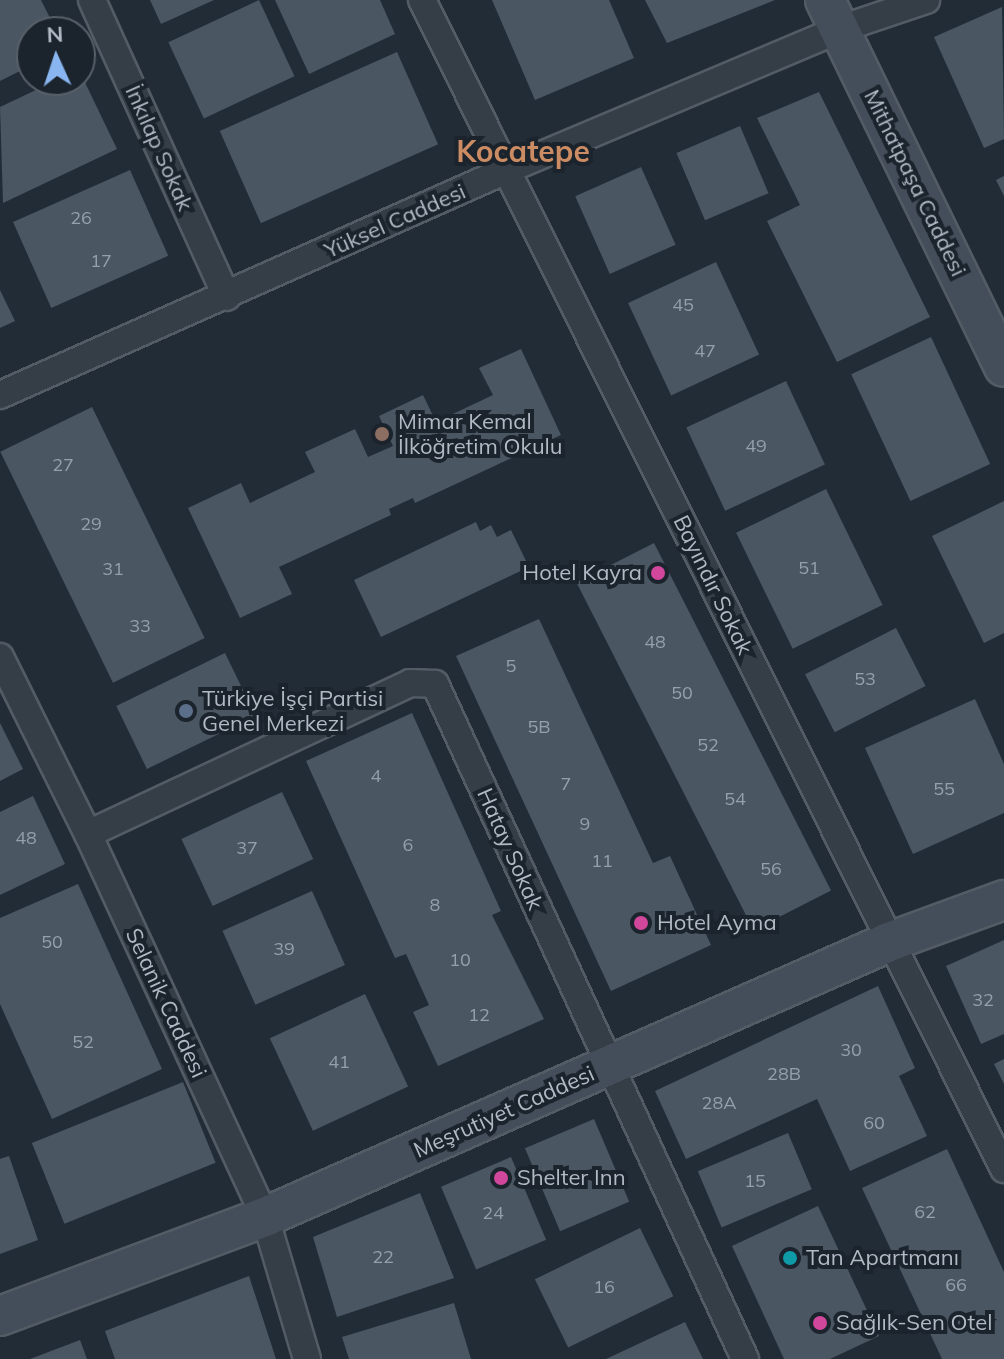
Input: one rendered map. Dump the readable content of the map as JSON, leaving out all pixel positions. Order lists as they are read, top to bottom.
{
  "streets": {
    "main road": ["Mithatpaşa Caddesi", "Meşrutiyet Caddesi"],
    "street": [
      "İnkılap Sokak",
      "Yüksel Caddesi",
      "Bayındır Sokak",
      "Hatay Sokak",
      "Selanik Caddesi"
    ]
  },
  "crossings": [
    ["İnkılap Sokak", "Yüksel Caddesi"],
    ["Mithatpaşa Caddesi", "Yüksel Caddesi"],
    ["Yüksel Caddesi", "Bayındır Sokak"],
    ["Bayındır Sokak", "Meşrutiyet Caddesi"],
    ["Hatay Sokak", "Selanik Caddesi"],
    ["Hatay Sokak", "Meşrutiyet Caddesi"],
    ["Selanik Caddesi", "Meşrutiyet Caddesi"]
  ],
  "districts": ["Kocatepe"],
  "places": [
    "Mimar Kemal İlköğretim Okulu",
    "Hotel Kayra",
    "Türkiye İşçi Partisi Genel Merkezi",
    "Hotel Ayma",
    "Shelter Inn",
    "Tan Apartmanı",
    "Sağlık-Sen Otel"
  ],
  "house_numbers": [
    "26",
    "17",
    "45",
    "47",
    "49",
    "27",
    "29",
    "51",
    "31",
    "33",
    "48",
    "5",
    "53",
    "50",
    "5B",
    "52",
    "4",
    "7",
    "55",
    "54",
    "9",
    "48",
    "6",
    "37",
    "11",
    "56",
    "8",
    "50",
    "39",
    "10",
    "32",
    "12",
    "52",
    "30",
    "41",
    "28B",
    "28A",
    "60",
    "15",
    "62",
    "24",
    "22",
    "66",
    "16"
  ],
  "north": "top"
}
